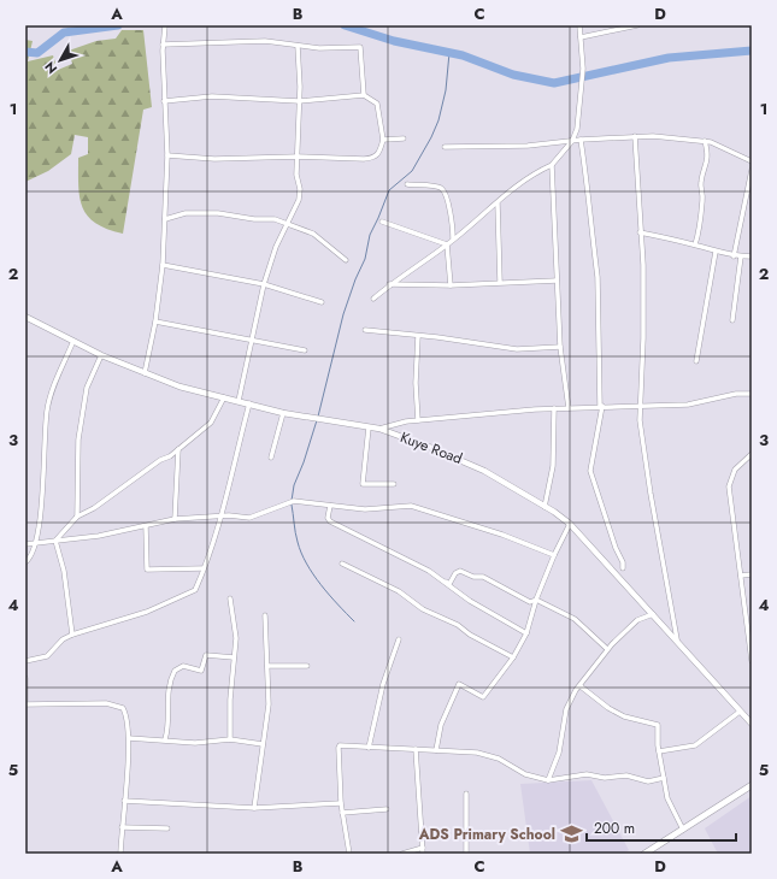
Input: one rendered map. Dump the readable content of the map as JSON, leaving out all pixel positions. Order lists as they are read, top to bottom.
{
  "streets": {
    "street": ["Kuye Road"]
  },
  "places": {
    "school or university": ["ADS Primary School"]
  },
  "scale_bar": "200 m",
  "north": "bottom left",
  "grid": {
    "columns": [
      "A",
      "B",
      "C",
      "D"
    ],
    "rows": [
      "1",
      "2",
      "3",
      "4",
      "5"
    ]
  }
}
